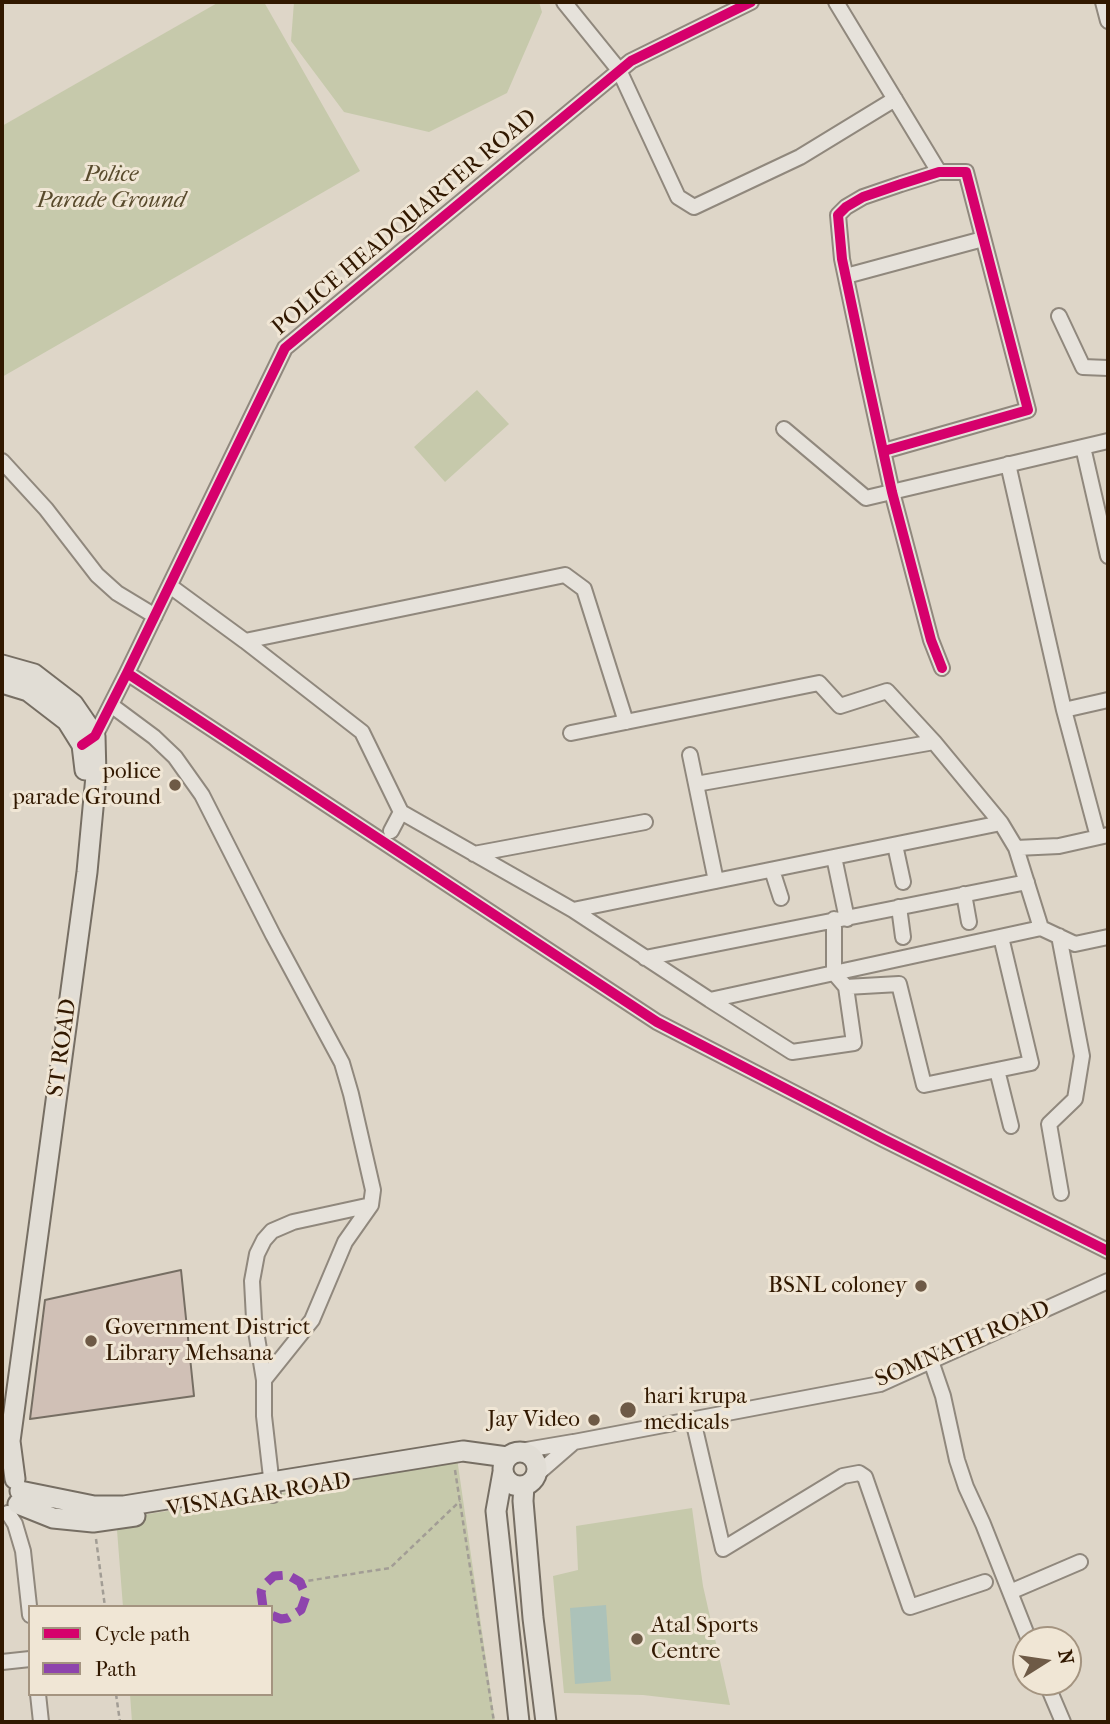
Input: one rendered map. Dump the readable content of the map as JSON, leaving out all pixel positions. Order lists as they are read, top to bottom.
{
  "streets": {
    "main road": ["ST ROAD", "VISNAGAR ROAD"],
    "street": ["POLICE HEADQUARTER ROAD", "SOMNATH ROAD"]
  },
  "crossings": [
    ["POLICE HEADQUARTER ROAD", "ST ROAD"],
    ["ST ROAD", "VISNAGAR ROAD"]
  ],
  "parks": ["Police Parade Ground"],
  "places": [
    "police parade Ground",
    "BSNL coloney",
    "Government District Library Mehsana",
    "hari krupa medicals",
    "Jay Video",
    "Atal Sports Centre"
  ],
  "legend": ["Cycle path", "Path"],
  "north": "right"
}
